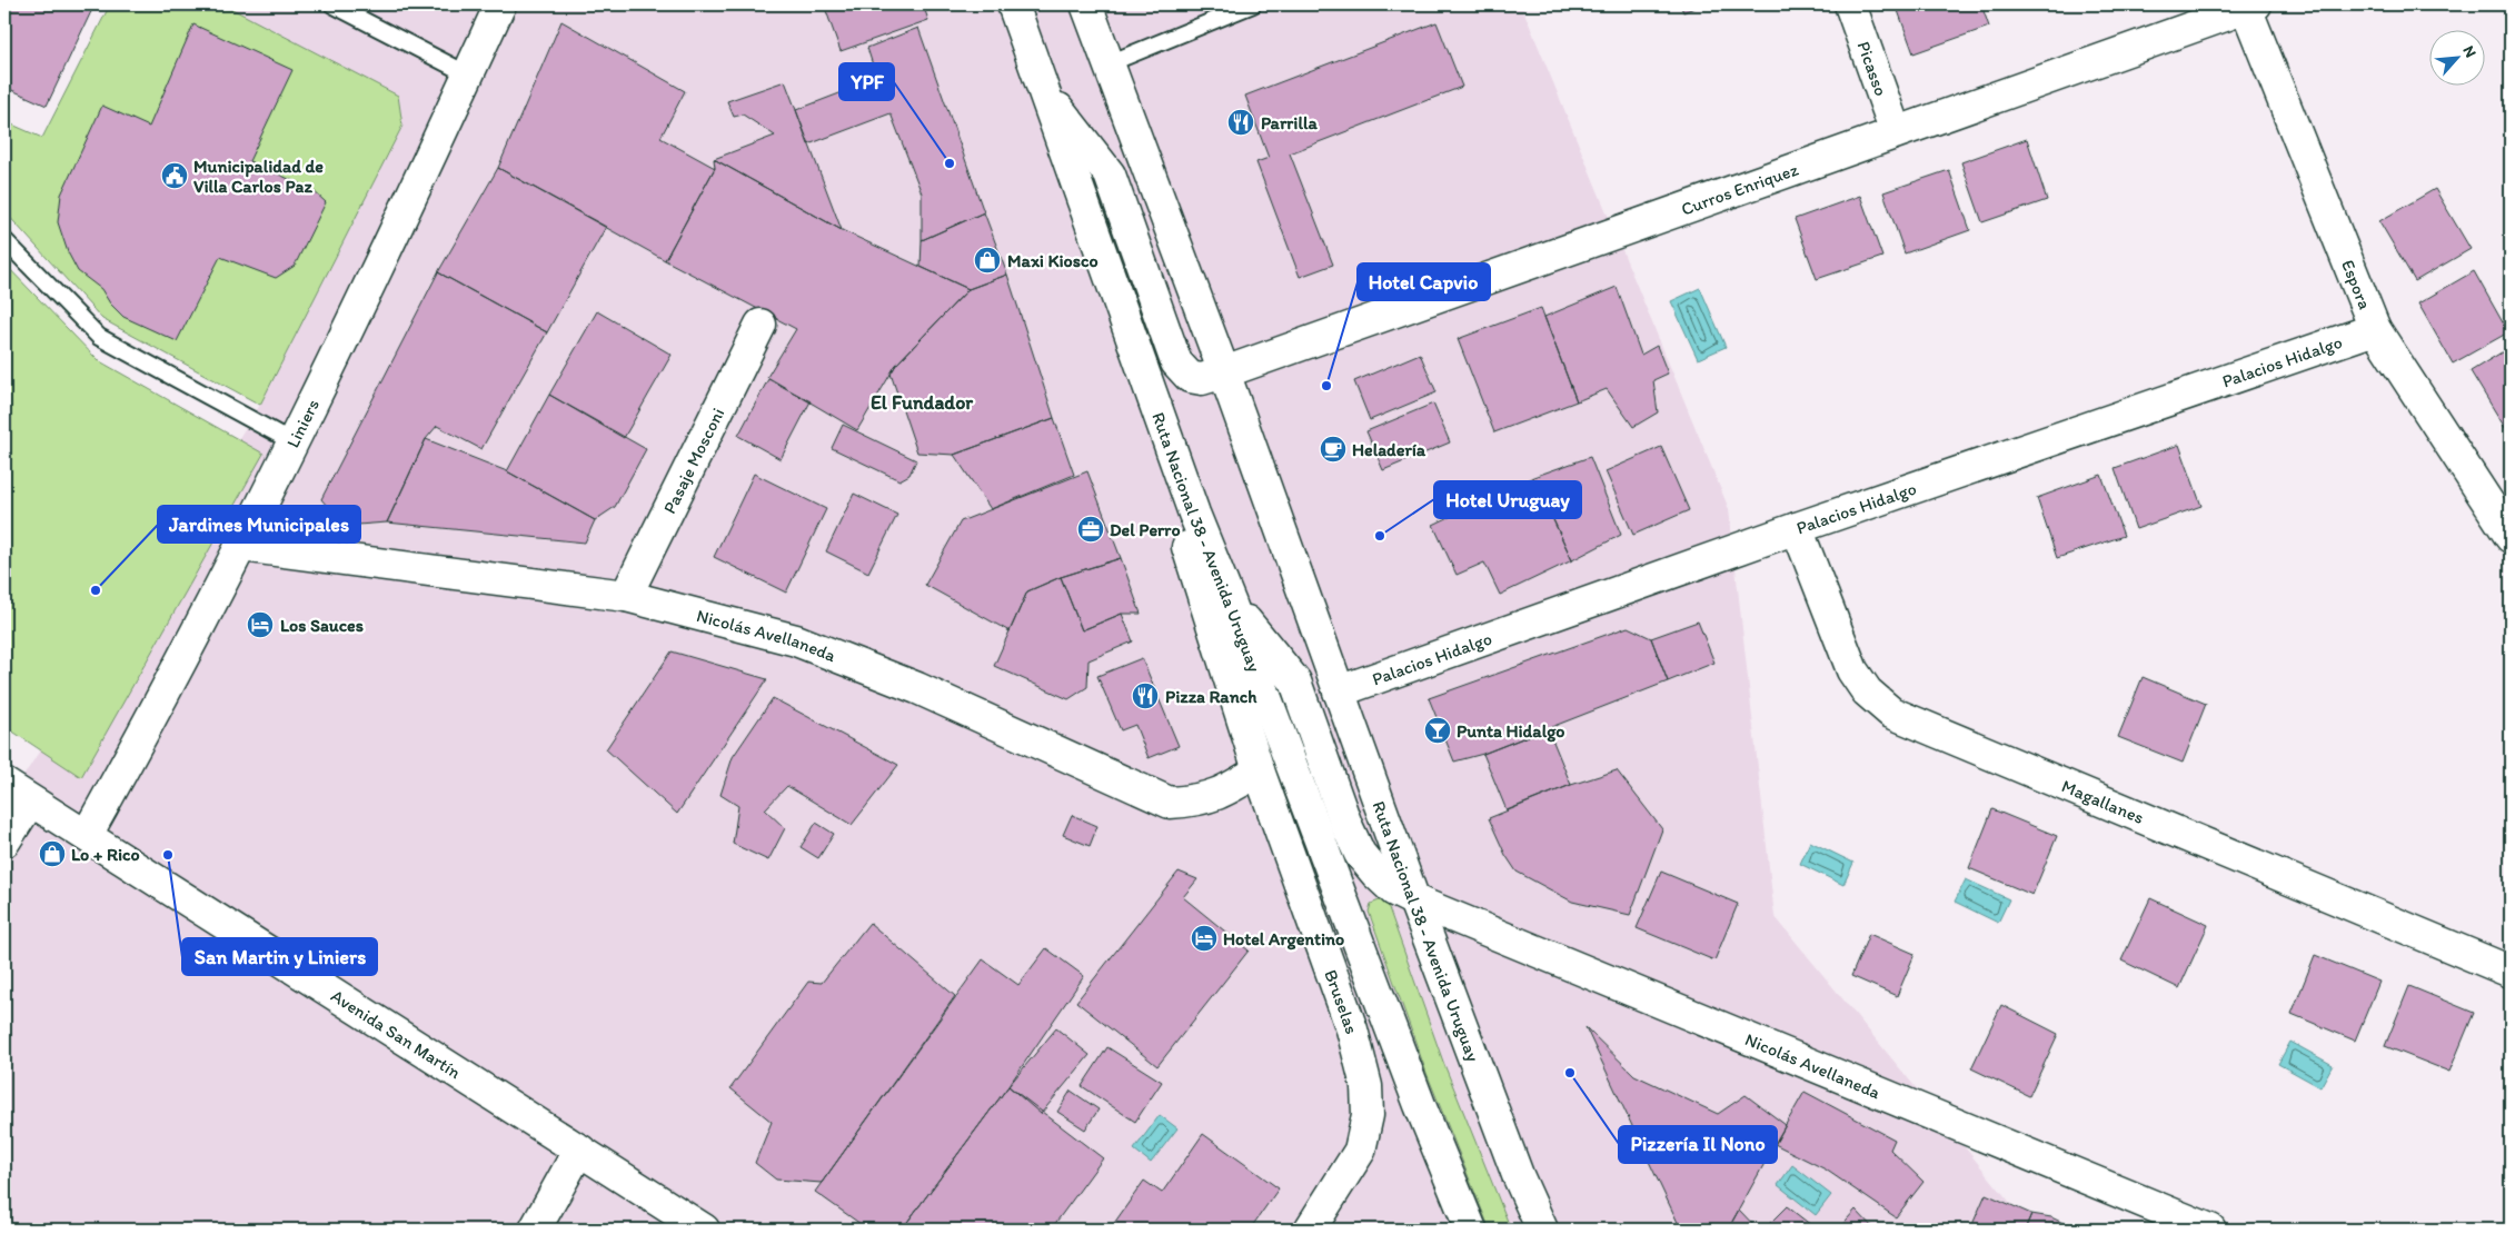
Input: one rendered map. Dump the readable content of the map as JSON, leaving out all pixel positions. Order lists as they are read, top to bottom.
{
  "streets": {
    "street": [
      "Picasso",
      "Curros Enriquez",
      "Espora",
      "Palacios Hidalgo",
      "Liniers",
      "Pasaje Mosconi",
      "Ruta Nacional 38 - Avenida Uruguay",
      "Nicolás Avellaneda",
      "Magallanes",
      "Bruselas",
      "Avenida San Martín"
    ]
  },
  "crossings": [
    ["Picasso", "Curros Enriquez"],
    ["Curros Enriquez", "Espora"],
    ["Curros Enriquez", "Ruta Nacional 38 - Avenida Uruguay"],
    ["Espora", "Palacios Hidalgo"],
    ["Palacios Hidalgo", "Ruta Nacional 38 - Avenida Uruguay"],
    ["Palacios Hidalgo", "Magallanes"],
    ["Liniers", "Nicolás Avellaneda"],
    ["Liniers", "Avenida San Martín"],
    ["Pasaje Mosconi", "Nicolás Avellaneda"],
    ["Ruta Nacional 38 - Avenida Uruguay", "Nicolás Avellaneda"],
    ["Ruta Nacional 38 - Avenida Uruguay", "Bruselas"],
    ["Nicolás Avellaneda", "Bruselas"]
  ],
  "districts": ["El Fundador"],
  "places": {
    "restaurant": ["Parrilla", "Pizza Ranch"],
    "other": [
      "YPF",
      "Hotel Capvio",
      "Hotel Uruguay",
      "Jardines Municipales",
      "San Martin y Liniers",
      "Pizzería Il Nono"
    ],
    "public building": ["Municipalidad de Villa Carlos Paz"],
    "shop": ["Maxi Kiosco", "Lo + Rico"],
    "cafe": ["Heladería"],
    "office": ["Del Perro"],
    "hotel": ["Los Sauces", "Hotel Argentino"],
    "bar": ["Punta Hidalgo"]
  },
  "north": "top right"
}
